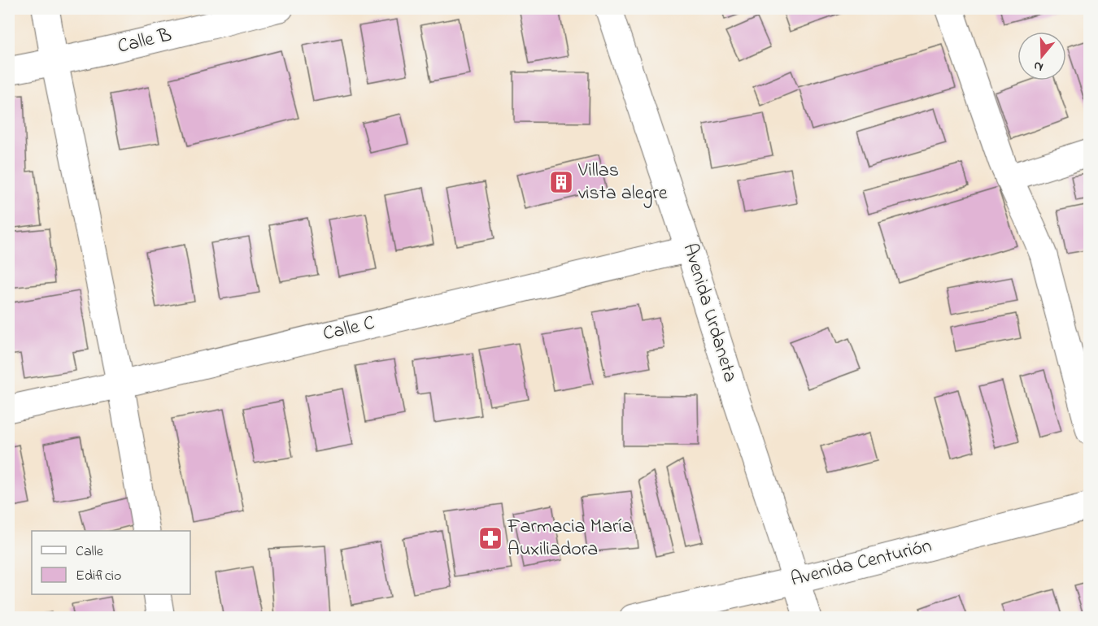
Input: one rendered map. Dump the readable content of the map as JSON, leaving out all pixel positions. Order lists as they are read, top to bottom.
{
  "streets": {
    "street": [
      "Calle B",
      "Avenida Urdaneta",
      "Calle C",
      "Avenida Centurión"
    ]
  },
  "crossings": [
    ["Avenida Urdaneta", "Calle C"],
    ["Avenida Urdaneta", "Avenida Centurión"]
  ],
  "places": {
    "building": ["Villas vista alegre"],
    "pharmacy": ["Farmacia María Auxiliadora"]
  },
  "legend": ["Calle", "Edificio"],
  "north": "bottom"
}
